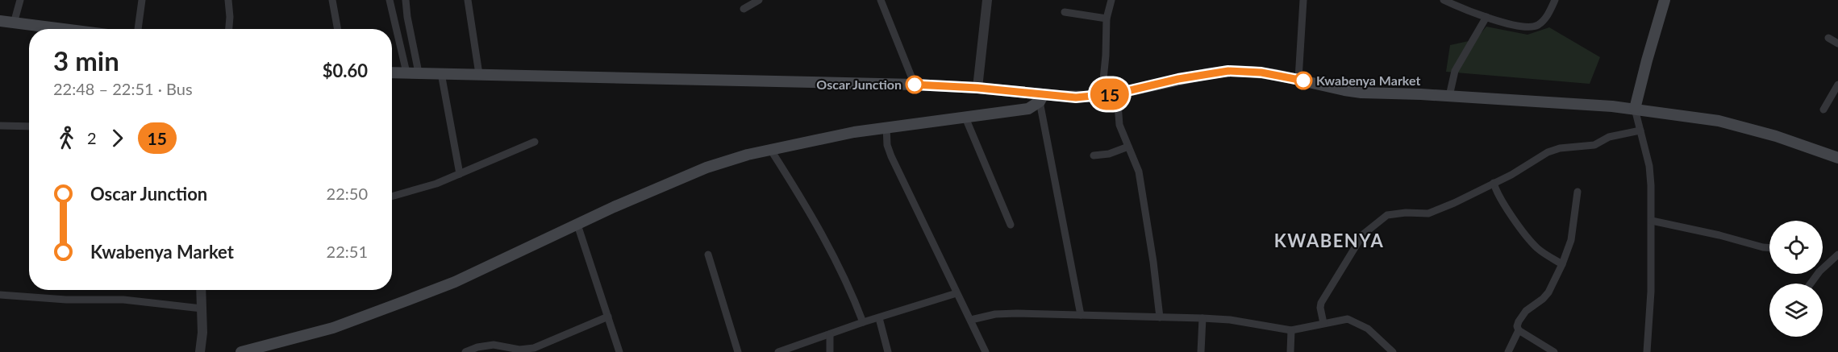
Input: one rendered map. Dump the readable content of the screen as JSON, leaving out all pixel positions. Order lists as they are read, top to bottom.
{
  "districts": ["KWABENYA"],
  "places": ["Kwabenya Market", "Oscar Junction"],
  "lines": ["bus line 15"],
  "page": {
    "on_map": "15",
    "heading": ["3 min", "22:48 – 22:51 · Bus", "$0.60"],
    "legs": ["2", "15"],
    "list": [
      {
        "name": "Oscar Junction",
        "value": "22:50"
      },
      {
        "name": "Kwabenya Market",
        "value": "22:51"
      }
    ]
  }
}
